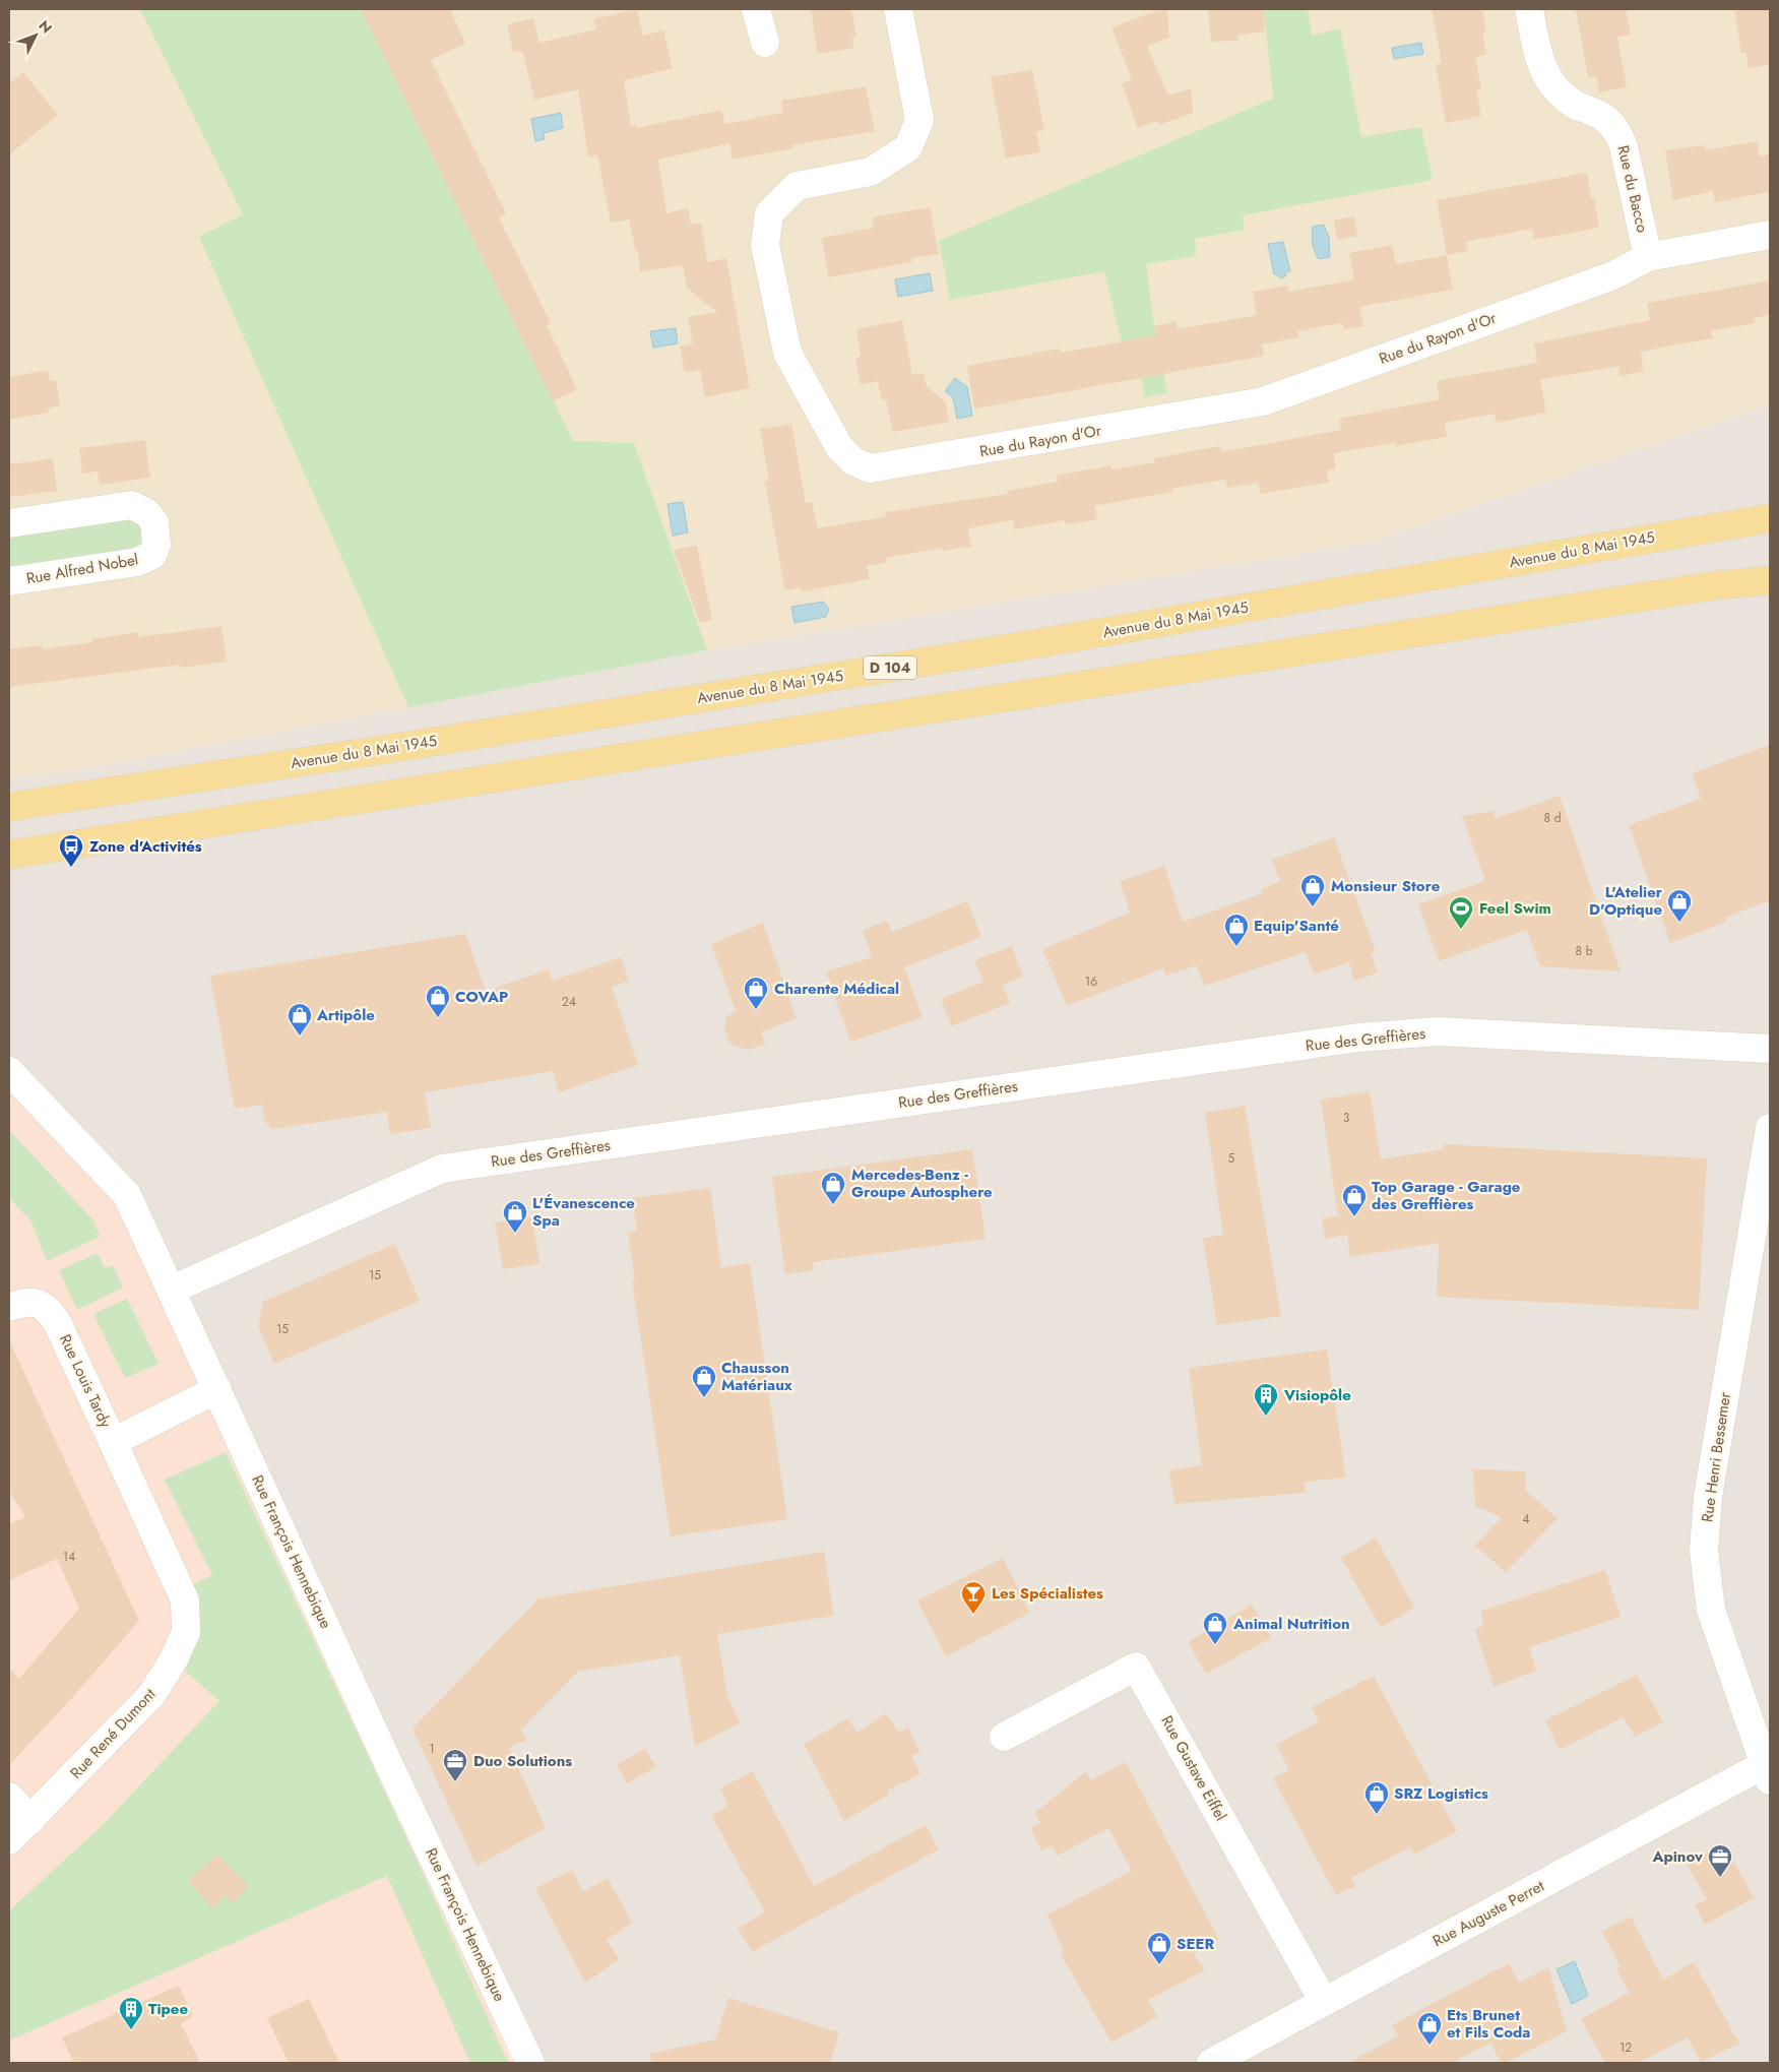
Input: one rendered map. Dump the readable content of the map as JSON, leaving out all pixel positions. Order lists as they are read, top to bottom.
{
  "streets": {
    "main road": ["Avenue du 8 Mai 1945", "D 104"],
    "street": [
      "Rue du Bacco",
      "Rue du Rayon d'Or",
      "Rue Alfred Nobel",
      "Rue des Greffières",
      "Rue Louis Tardy",
      "Rue Henri Bessemer",
      "Rue François Hennebique",
      "Rue René Dumont",
      "Rue Gustave Eiffel",
      "Rue Auguste Perret"
    ]
  },
  "crossings": [
    ["Rue du Bacco", "Rue du Rayon d'Or"],
    ["Rue des Greffières", "Rue François Hennebique"],
    ["Rue Louis Tardy", "Rue François Hennebique"],
    ["Rue Louis Tardy", "Rue René Dumont"],
    ["Rue Henri Bessemer", "Rue Auguste Perret"],
    ["Rue Gustave Eiffel", "Rue Auguste Perret"]
  ],
  "places": {
    "bus stop": ["Zone d'Activités"],
    "shop": [
      "Monsieur Store",
      "L'Atelier D'Optique",
      "Equip'Santé",
      "Charente Médical",
      "COVAP",
      "Artipôle",
      "Mercedes-Benz - Groupe Autosphere",
      "Top Garage - Garage des Greffières",
      "L'Évanescence Spa",
      "Chausson Matériaux",
      "Animal Nutrition",
      "SRZ Logistics",
      "SEER",
      "Ets Brunet et Fils Coda"
    ],
    "sports": ["Feel Swim"],
    "building": ["Visiopôle", "Tipee"],
    "bar": ["Les Spécialistes"],
    "office": ["Duo Solutions", "Apinov"]
  },
  "house_numbers": [
    "8 d",
    "8 b",
    "16",
    "24",
    "3",
    "5",
    "15",
    "15",
    "4",
    "14",
    "1",
    "12"
  ],
  "north": "top right"
}
